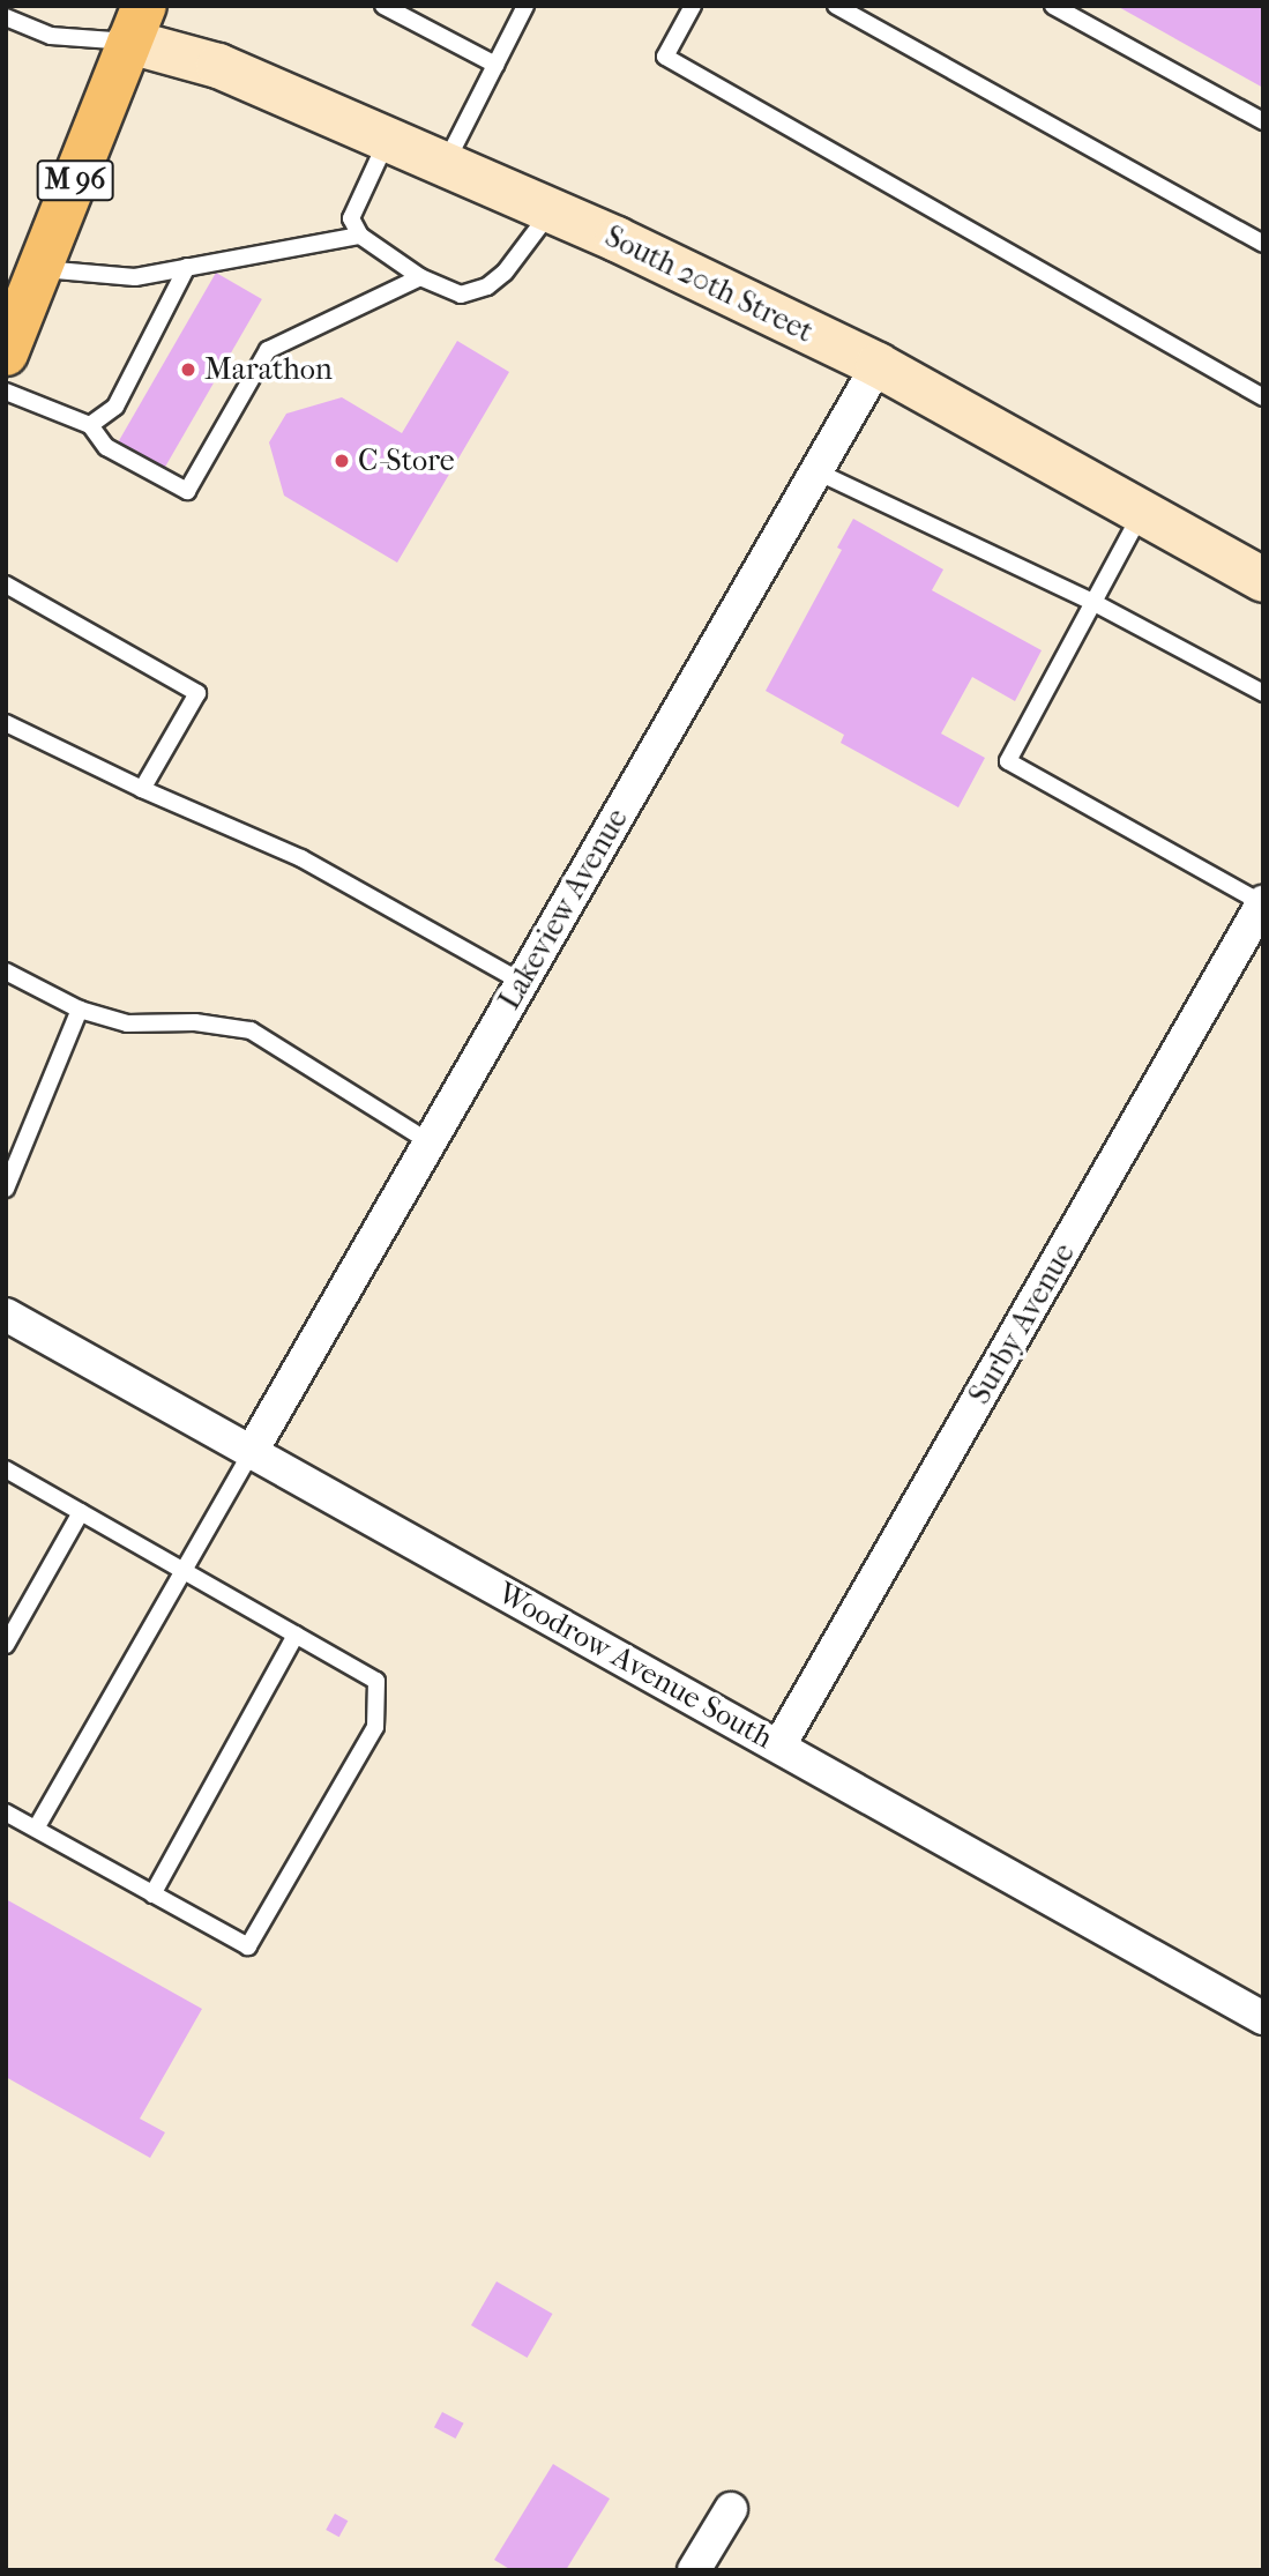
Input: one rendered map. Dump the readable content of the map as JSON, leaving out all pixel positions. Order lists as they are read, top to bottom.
{
  "streets": {
    "main road": ["M 96", "South 20th Street"],
    "street": ["Lakeview Avenue", "Surby Avenue", "Woodrow Avenue South"]
  },
  "crossings": [
    ["M 96", "South 20th Street"],
    ["South 20th Street", "Lakeview Avenue"],
    ["Lakeview Avenue", "Woodrow Avenue South"],
    ["Surby Avenue", "Woodrow Avenue South"]
  ],
  "places": ["Marathon", "C-Store"]
}
